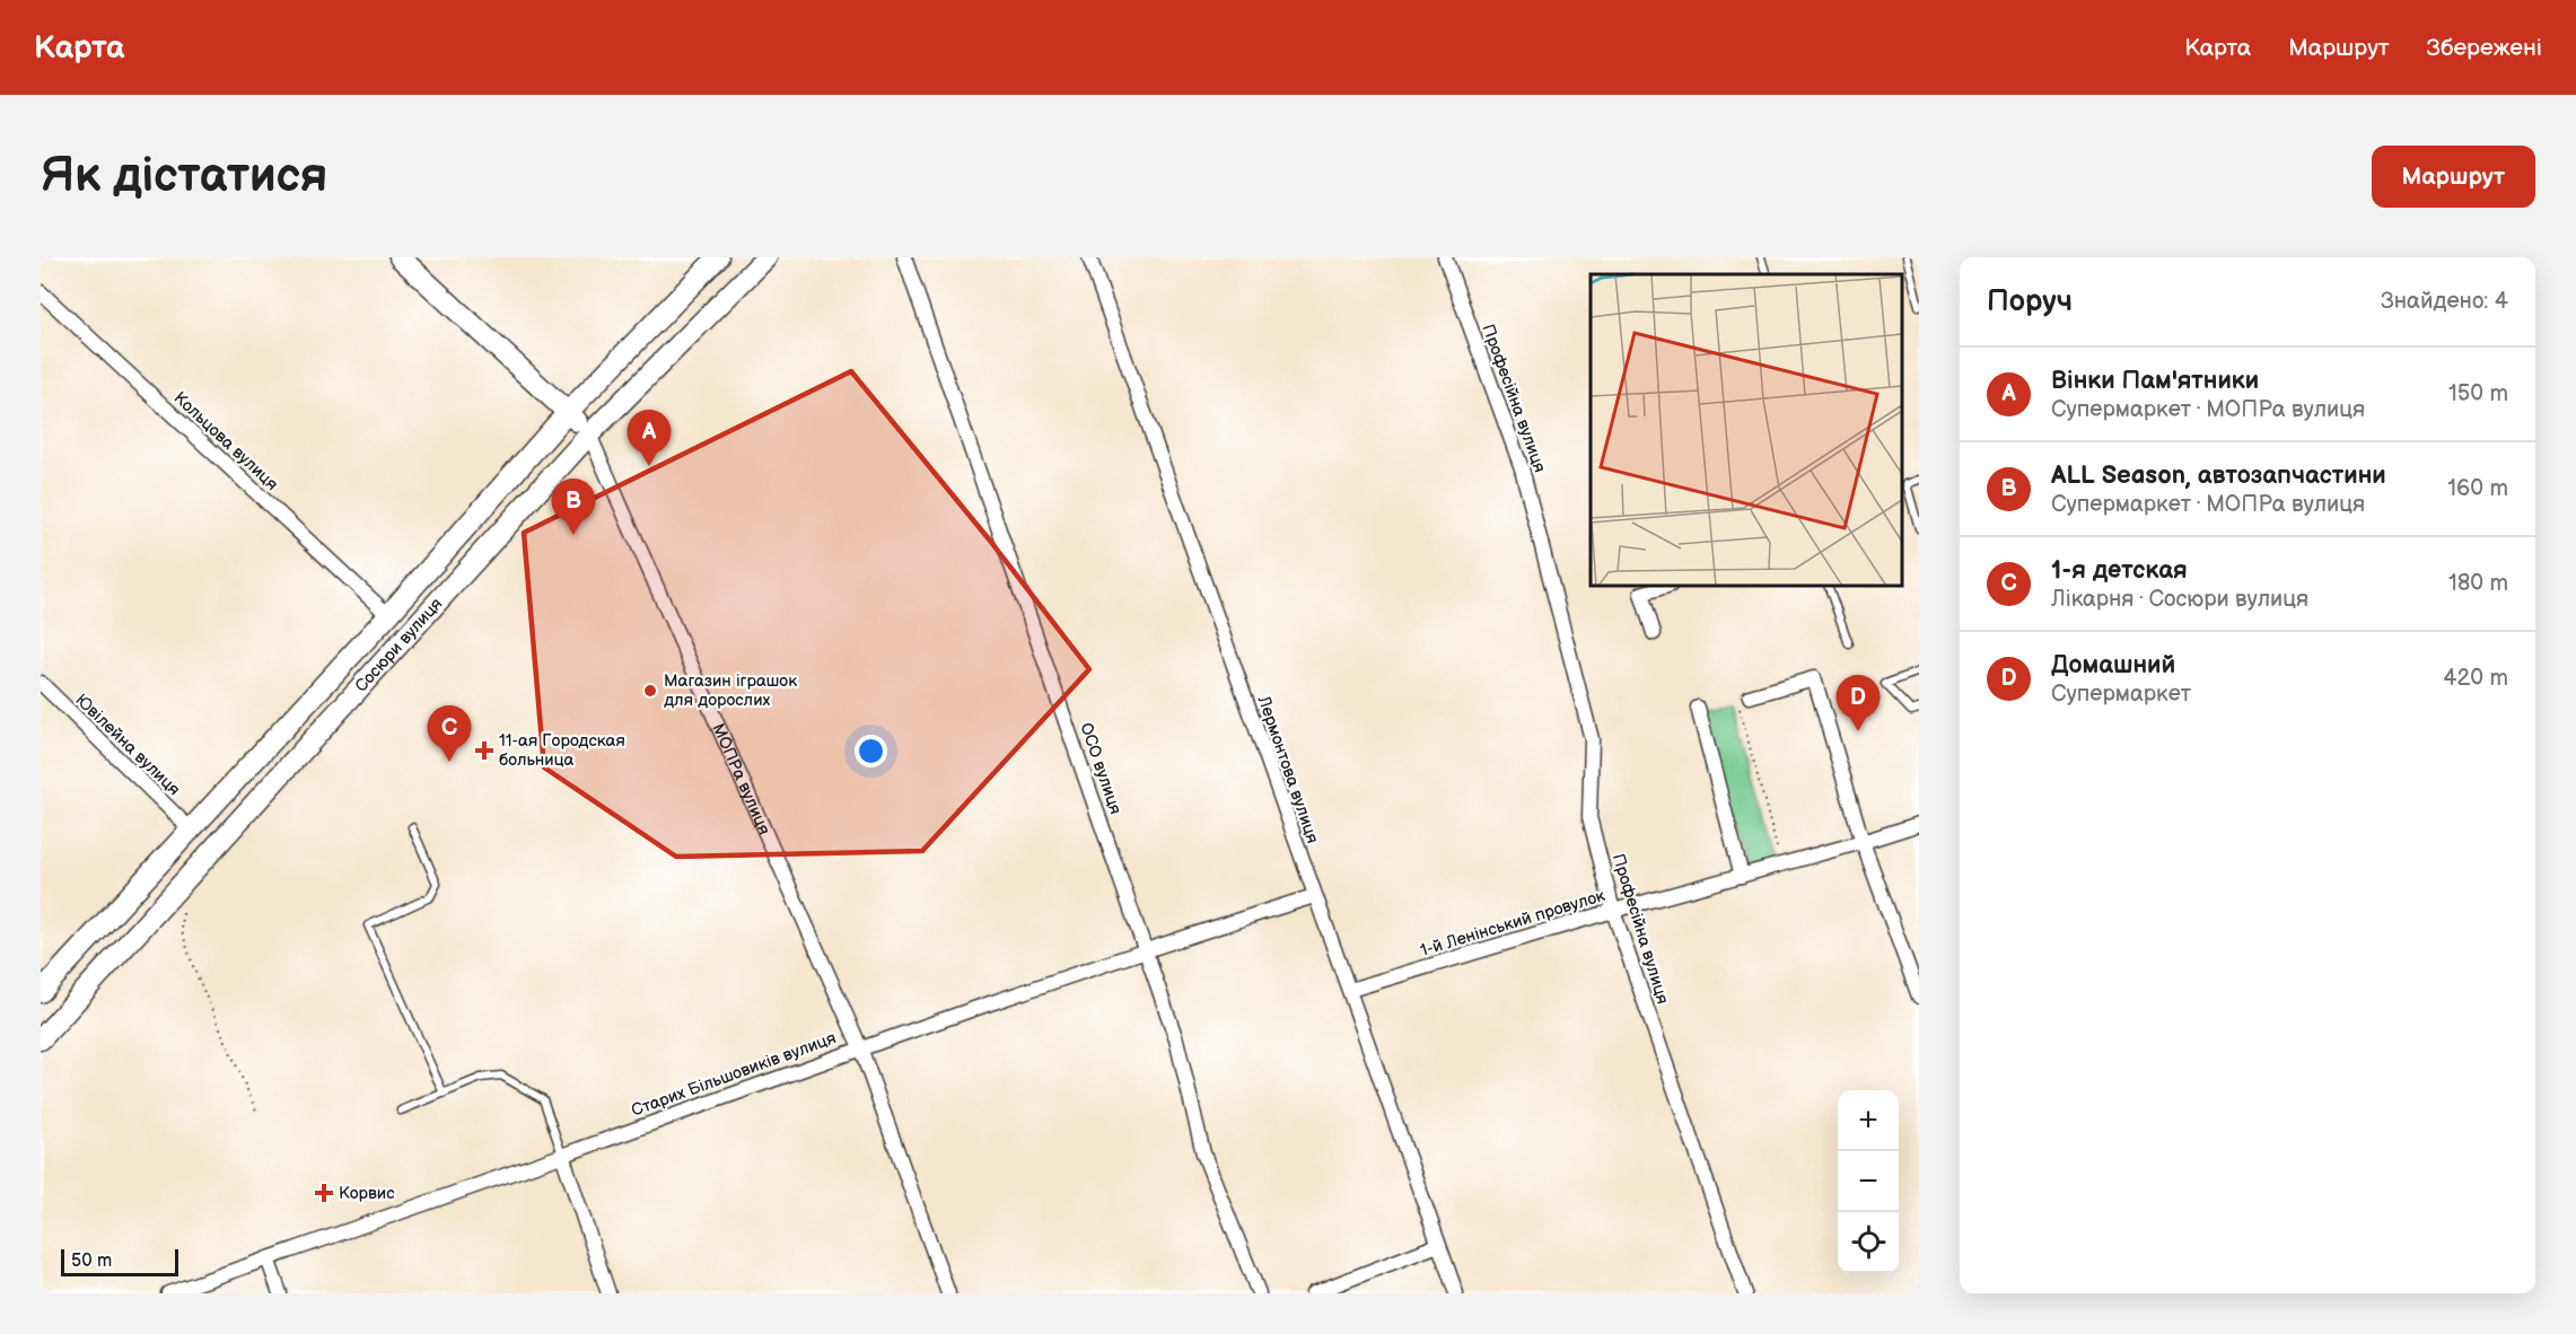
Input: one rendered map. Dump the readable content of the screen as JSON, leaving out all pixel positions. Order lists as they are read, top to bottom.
{
  "streets": {
    "street": [
      "Професійна вулиця",
      "Кольцова вулиця",
      "Сосюри вулиця",
      "Ювілейна вулиця",
      "ОСО вулиця",
      "Лермонтова вулиця",
      "МОПРа вулиця",
      "1-й Ленінський провулок",
      "Старих Більшовиків вулиця"
    ]
  },
  "crossings": [
    ["Професійна вулиця", "1-й Ленінський провулок"],
    ["Кольцова вулиця", "Сосюри вулиця"],
    ["Сосюри вулиця", "Ювілейна вулиця"],
    ["Сосюри вулиця", "МОПРа вулиця"],
    ["ОСО вулиця", "Старих Більшовиків вулиця"],
    ["Лермонтова вулиця", "1-й Ленінський провулок"],
    ["Лермонтова вулиця", "Старих Більшовиків вулиця"],
    ["МОПРа вулиця", "Старих Більшовиків вулиця"]
  ],
  "places": {
    "other": ["Магазин іграшок для дорослих"],
    "health": ["11-ая Городская больница", "Корвис"]
  },
  "scale_bar": "50 m",
  "page": {
    "header": "Карта",
    "nav": ["Карта", "Маршрут", "Збережені"],
    "buttons": "Маршрут",
    "title": "Як дістатися",
    "heading": ["Поруч", "Знайдено: 4"],
    "list": [
      {
        "mark": "A",
        "name": "Вінки Пам'ятники",
        "note": "Супермаркет · МОПРа вулиця",
        "value": "150 m"
      },
      {
        "mark": "B",
        "name": "ALL Season, автозапчастини",
        "note": "Супермаркет · МОПРа вулиця",
        "value": "160 m"
      },
      {
        "mark": "C",
        "name": "1-я детская",
        "note": "Лікарня · Сосюри вулиця",
        "value": "180 m"
      },
      {
        "mark": "D",
        "name": "Домашний",
        "note": "Супермаркет",
        "value": "420 m"
      }
    ],
    "pins": [
      "A",
      "B",
      "D",
      "C"
    ],
    "map_buttons": ["+", "−"],
    "scale": "50 m"
  }
}
